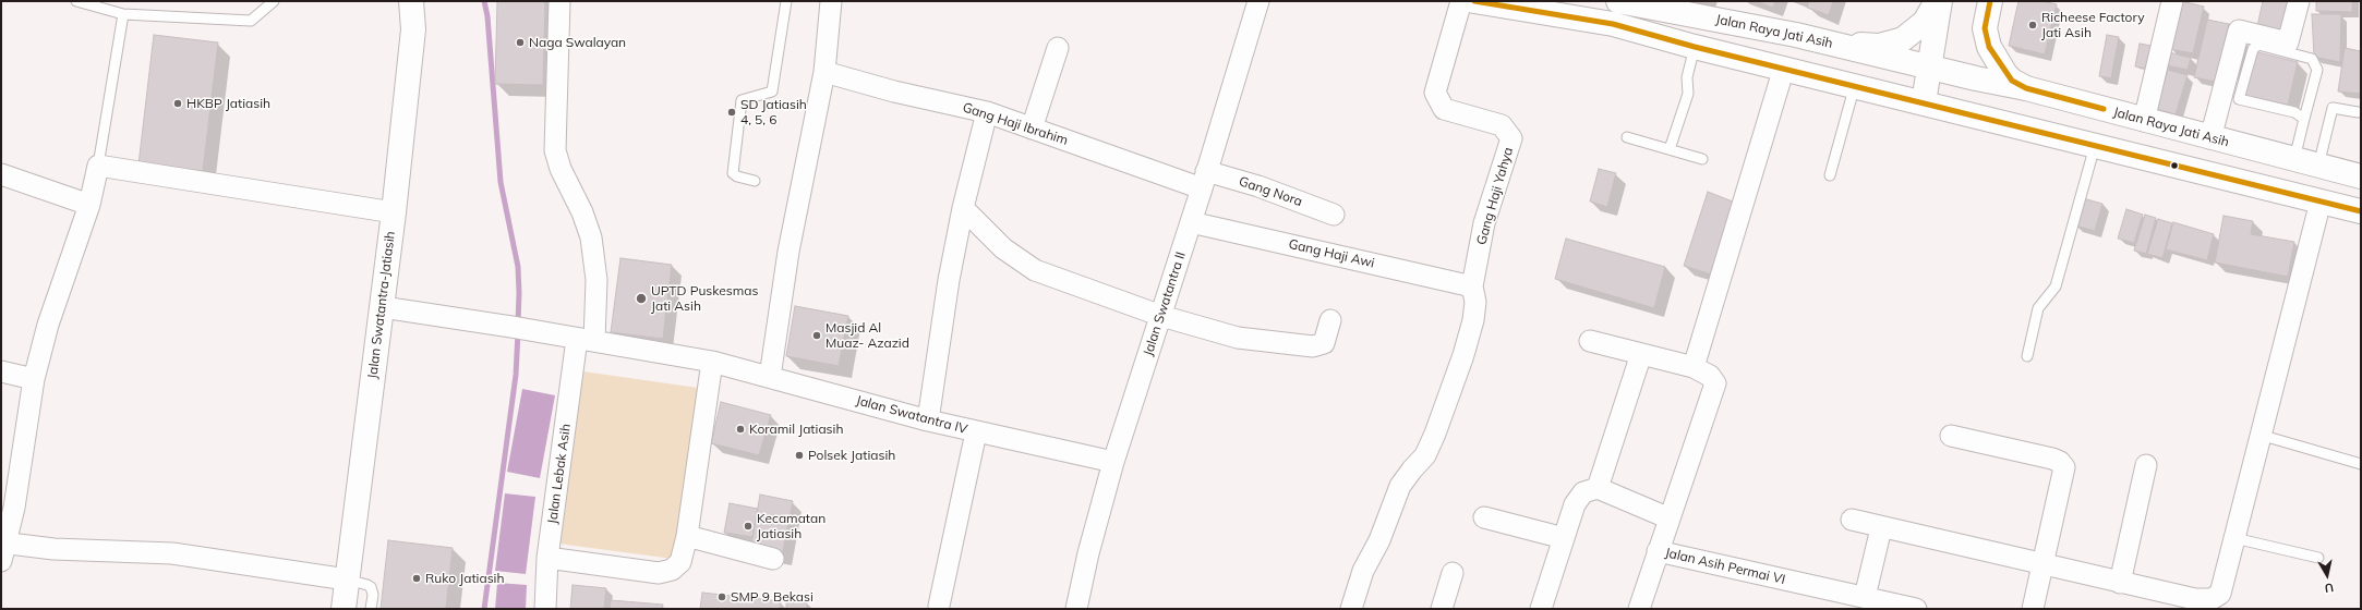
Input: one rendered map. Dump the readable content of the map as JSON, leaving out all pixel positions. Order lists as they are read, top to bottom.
{
  "streets": {
    "main road": ["Jalan Raya Jati Asih", "Jalan Swatantra-Jatiasih"],
    "street": [
      "Gang Haji Ibrahim",
      "Gang Nora",
      "Gang Haji Yahya",
      "Gang Haji Awi",
      "Jalan Swatantra II",
      "Jalan Swatantra IV",
      "Jalan Lebak Asih",
      "Jalan Asih Permai VI"
    ]
  },
  "crossings": [
    ["Gang Haji Ibrahim", "Gang Nora"],
    ["Gang Haji Ibrahim", "Jalan Swatantra II"],
    ["Gang Nora", "Jalan Swatantra II"],
    ["Gang Haji Yahya", "Gang Haji Awi"],
    ["Gang Haji Awi", "Jalan Swatantra II"],
    ["Jalan Swatantra II", "Jalan Swatantra IV"],
    ["Jalan Swatantra-Jatiasih", "Jalan Swatantra IV"],
    ["Jalan Swatantra IV", "Jalan Lebak Asih"]
  ],
  "places": [
    "Richeese Factory Jati Asih",
    "Naga Swalayan",
    "HKBP Jatiasih",
    "SD Jatiasih 4, 5, 6",
    "UPTD Puskesmas Jati Asih",
    "Masjid Al Muaz- Azazid",
    "Koramil Jatiasih",
    "Polsek Jatiasih",
    "Kecamatan Jatiasih",
    "Ruko Jatiasih",
    "SMP 9 Bekasi"
  ],
  "north": "bottom"
}
